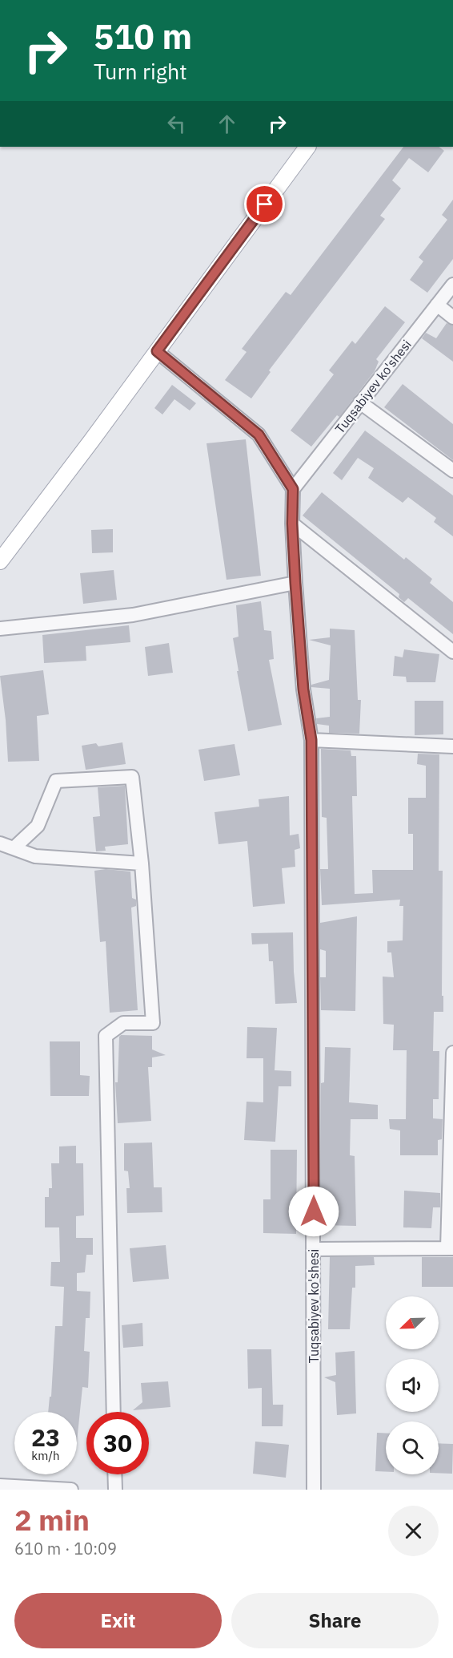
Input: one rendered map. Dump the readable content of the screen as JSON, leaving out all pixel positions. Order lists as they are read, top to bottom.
{
  "streets": {
    "street": ["Tuqsabiyev ko'shesi"]
  },
  "north": "bottom left",
  "page": {
    "turn": ["510 m", "Turn right"],
    "speed": "23 km/h",
    "limit": "30",
    "heading": ["2 min", "610 m · 10:09"],
    "buttons": ["Exit", "Share"]
  }
}
